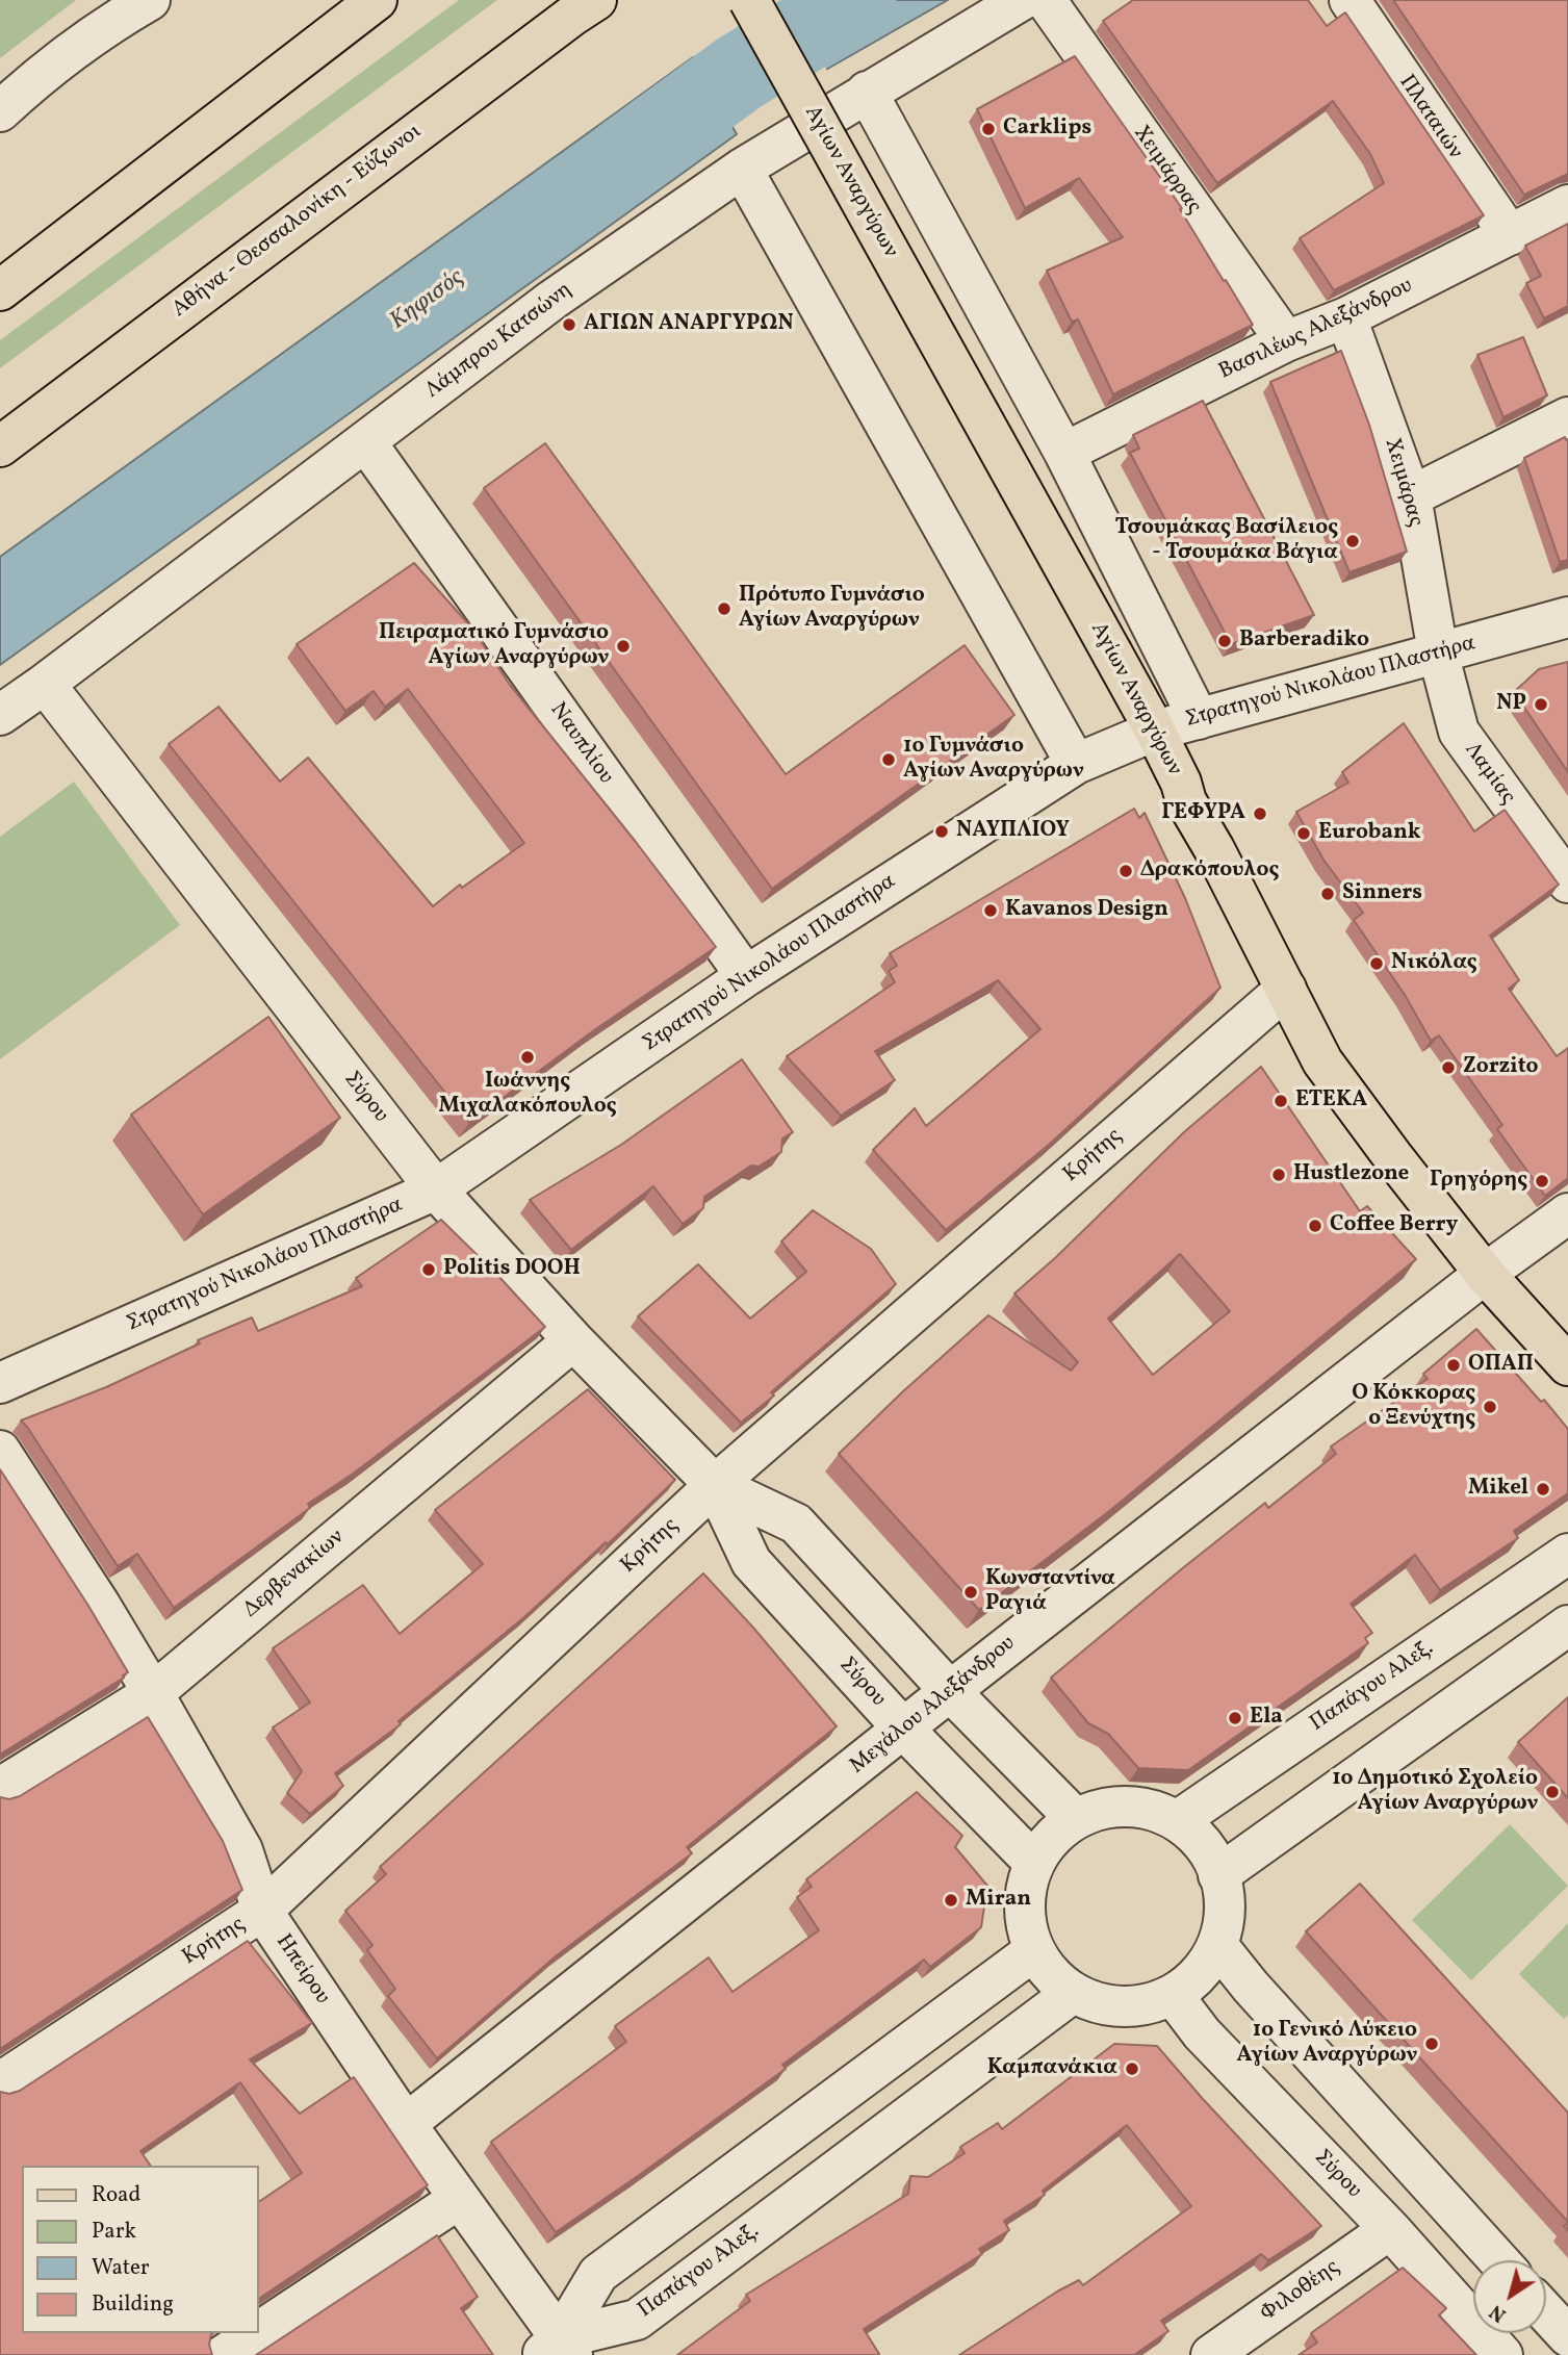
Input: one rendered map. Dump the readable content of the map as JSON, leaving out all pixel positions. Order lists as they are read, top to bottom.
{
  "streets": {
    "main road": ["Αγίων Αναργύρων", "Αθήνα - Θεσσαλονίκη - Εύζωνοι"],
    "street": [
      "Πλαταιών",
      "Χειμάρρας",
      "Βασιλέως Αλεξάνδρου",
      "Λάμπρου Κατσώνη",
      "Χειμάρας",
      "Στρατηγού Νικολάου Πλαστήρα",
      "Ναυπλίου",
      "Λαμίας",
      "Σύρου",
      "Κρήτης",
      "Δερβενακίων",
      "Παπάγου Αλεξ.",
      "Μεγάλου Αλεξάνδρου",
      "Ηπείρου",
      "Φιλοθέης"
    ]
  },
  "crossings": [
    ["Πλαταιών", "Βασιλέως Αλεξάνδρου"],
    ["Χειμάρρας", "Βασιλέως Αλεξάνδρου"],
    ["Αγίων Αναργύρων", "Στρατηγού Νικολάου Πλαστήρα"],
    ["Αγίων Αναργύρων", "Κρήτης"],
    ["Αγίων Αναργύρων", "Μεγάλου Αλεξάνδρου"],
    ["Βασιλέως Αλεξάνδρου", "Χειμάρας"],
    ["Λάμπρου Κατσώνη", "Ναυπλίου"],
    ["Λάμπρου Κατσώνη", "Σύρου"],
    ["Χειμάρας", "Στρατηγού Νικολάου Πλαστήρα"],
    ["Χειμάρας", "Λαμίας"],
    ["Στρατηγού Νικολάου Πλαστήρα", "Ναυπλίου"],
    ["Στρατηγού Νικολάου Πλαστήρα", "Λαμίας"],
    ["Στρατηγού Νικολάου Πλαστήρα", "Σύρου"],
    ["Σύρου", "Κρήτης"],
    ["Σύρου", "Δερβενακίων"],
    ["Σύρου", "Παπάγου Αλεξ."],
    ["Σύρου", "Μεγάλου Αλεξάνδρου"],
    ["Σύρου", "Φιλοθέης"],
    ["Κρήτης", "Ηπείρου"],
    ["Δερβενακίων", "Ηπείρου"],
    ["Παπάγου Αλεξ.", "Ηπείρου"],
    ["Μεγάλου Αλεξάνδρου", "Ηπείρου"]
  ],
  "water": ["Κηφισός"],
  "places": [
    "Carklips",
    "ΑΓΙΩΝ ΑΝΑΡΓΥΡΩΝ",
    "Τσουμάκας Βασίλειος - Τσουμάκα Βάγια",
    "Πρότυπο Γυμνάσιο Αγίων Αναργύρων",
    "Barberadiko",
    "Πειραματικό Γυμνάσιο Αγίων Αναργύρων",
    "NP",
    "1ο Γυμνάσιο Αγίων Αναργύρων",
    "ΓΕΦΥΡΑ",
    "ΝΑΥΠΛΙΟΥ",
    "Eurobank",
    "Δρακόπουλος",
    "Sinners",
    "Kavanos Design",
    "Νικόλας",
    "Ιωάννης Μιχαλακόπουλος",
    "Zorzito",
    "ΕΤΕΚΑ",
    "Hustlezone",
    "Γρηγόρης",
    "Coffee Berry",
    "Politis DOOH",
    "ΟΠΑΠ",
    "Ο Κόκκορας ο Ξενύχτης",
    "Mikel",
    "Κωνσταντίνα Ραγιά",
    "Ela",
    "1ο Δημοτικό Σχολείο Αγίων Αναργύρων",
    "Miran",
    "1ο Γενικό Λύκειο Αγίων Αναργύρων",
    "Καμπανάκια"
  ],
  "legend": [
    "Road",
    "Park",
    "Water",
    "Building"
  ],
  "north": "bottom left"
}
